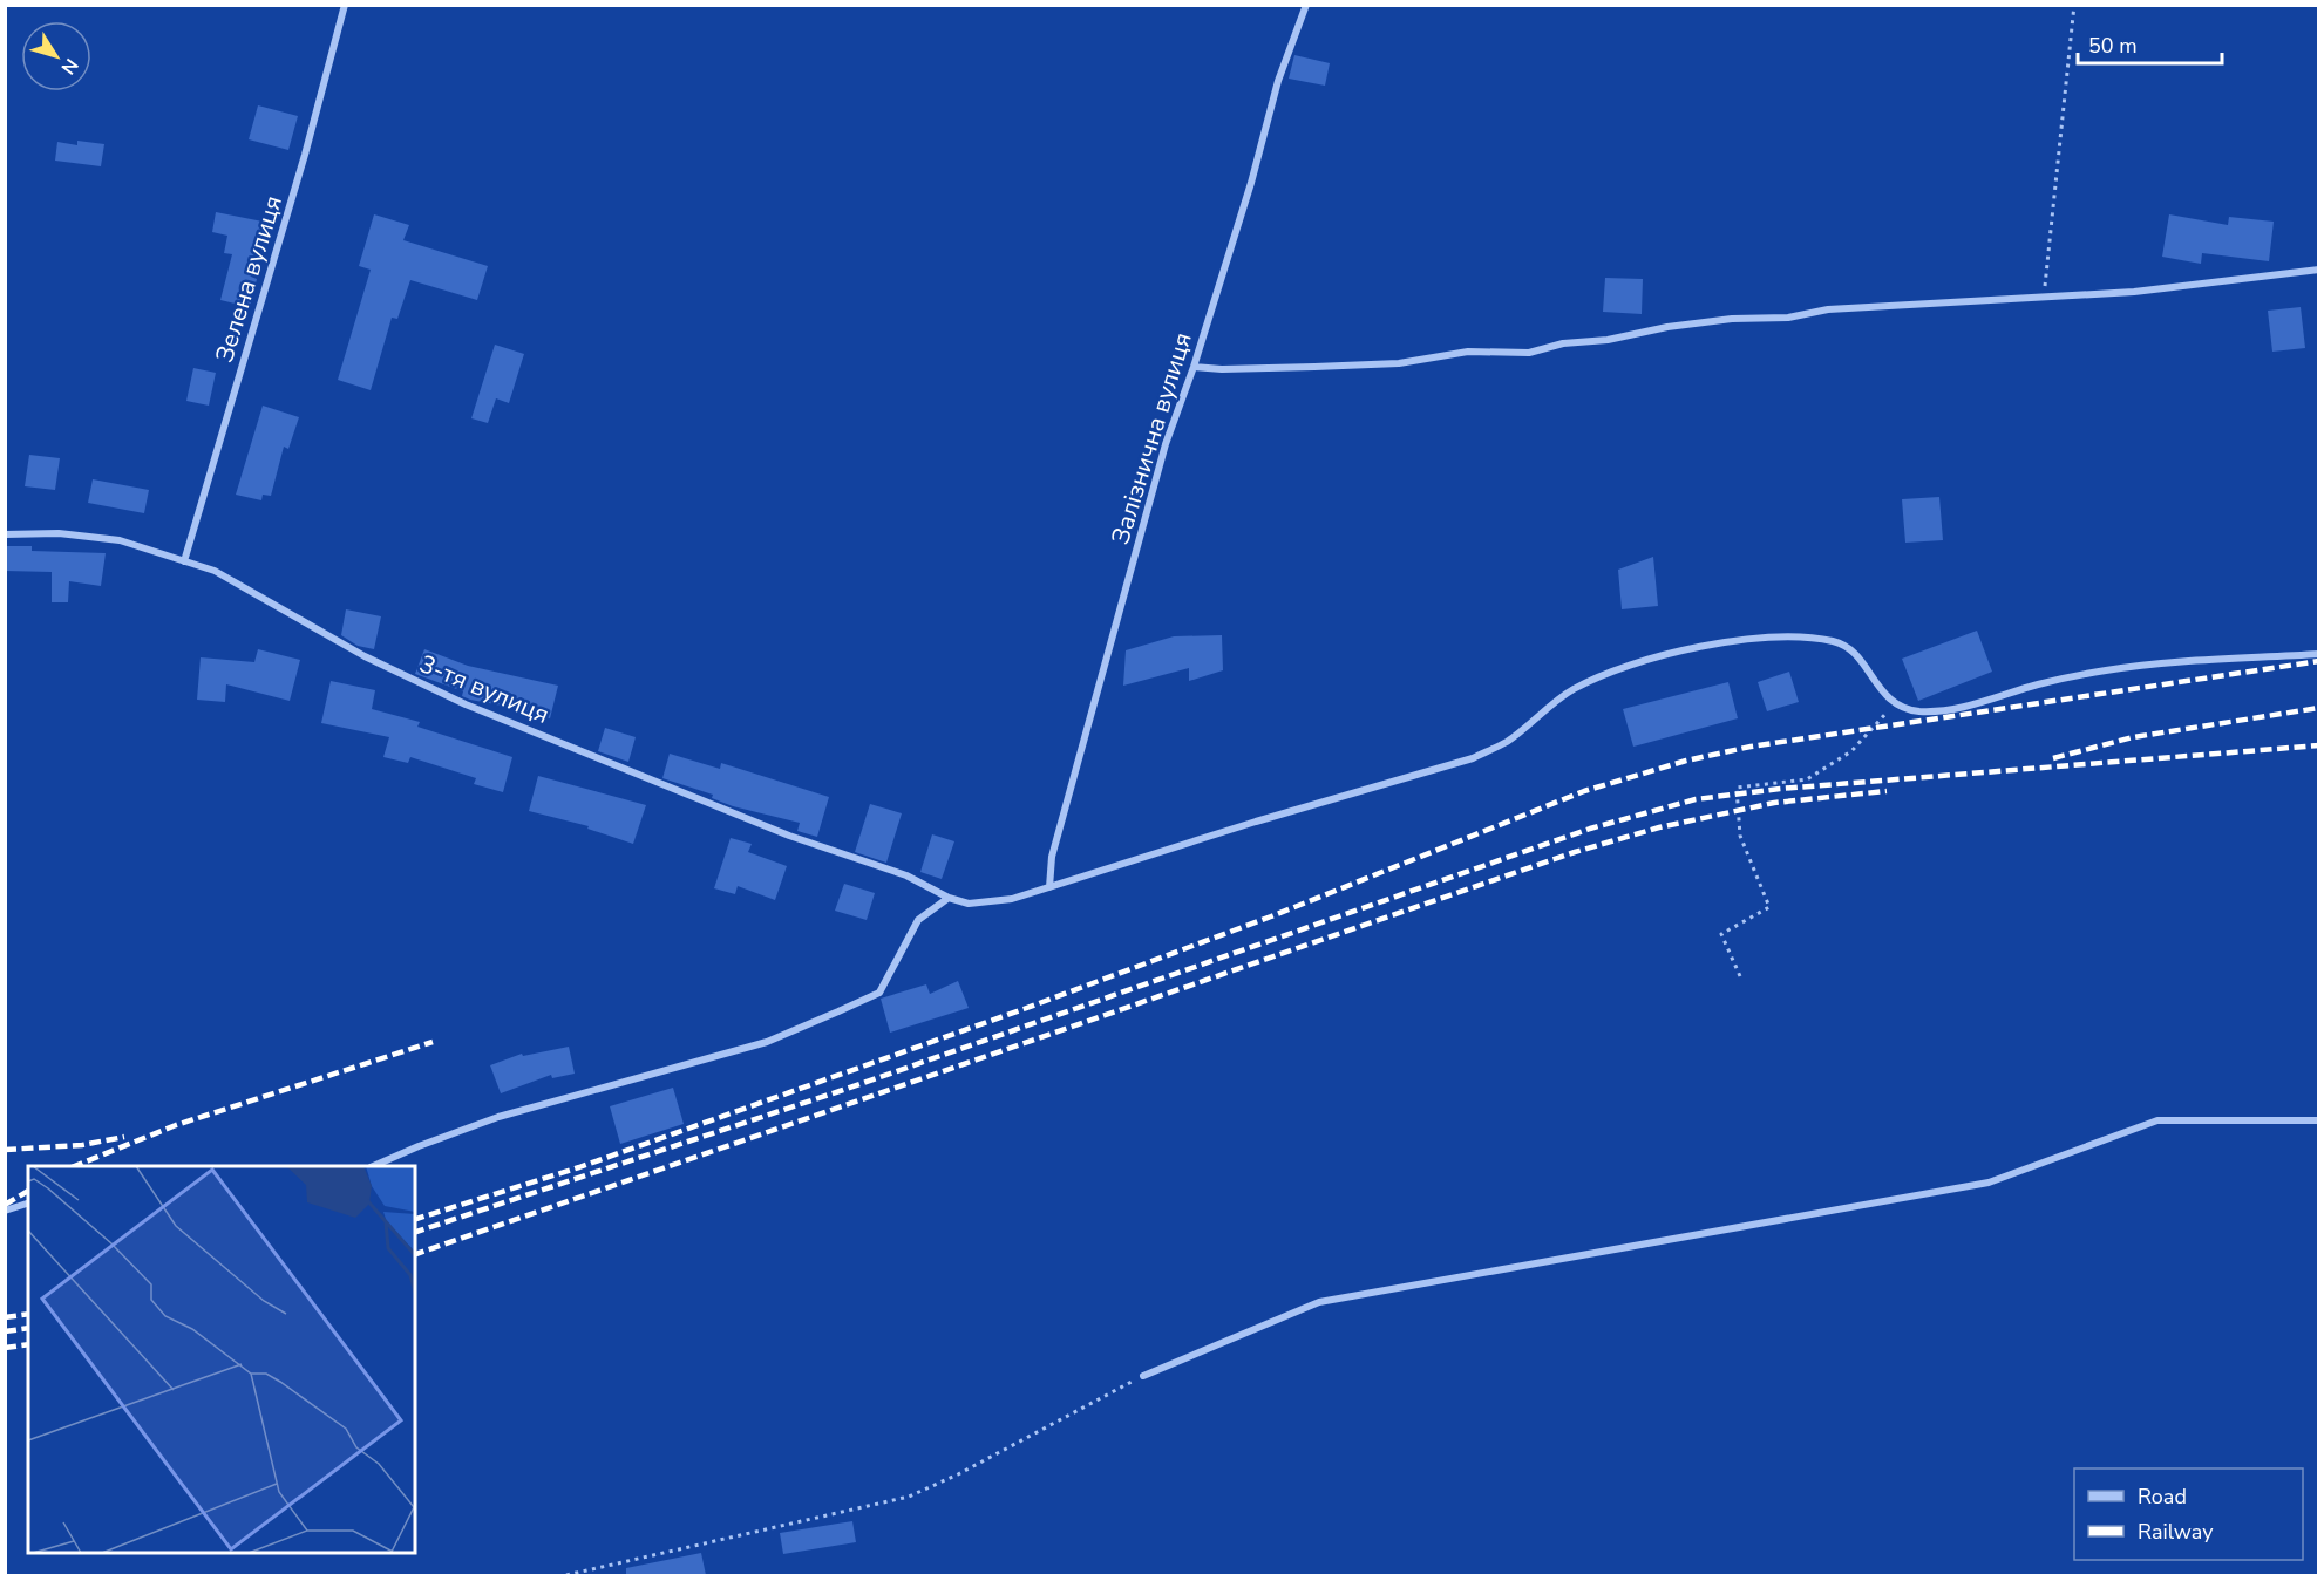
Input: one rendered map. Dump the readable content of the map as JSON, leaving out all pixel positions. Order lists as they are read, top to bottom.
{
  "streets": {
    "street": ["Зелена вулиця", "Залізнична вулиця", "3-тя вулиця"]
  },
  "crossings": [
    ["Зелена вулиця", "3-тя вулиця"]
  ],
  "legend": ["Road", "Railway"],
  "scale_bar": "50 m",
  "north": "bottom right"
}
